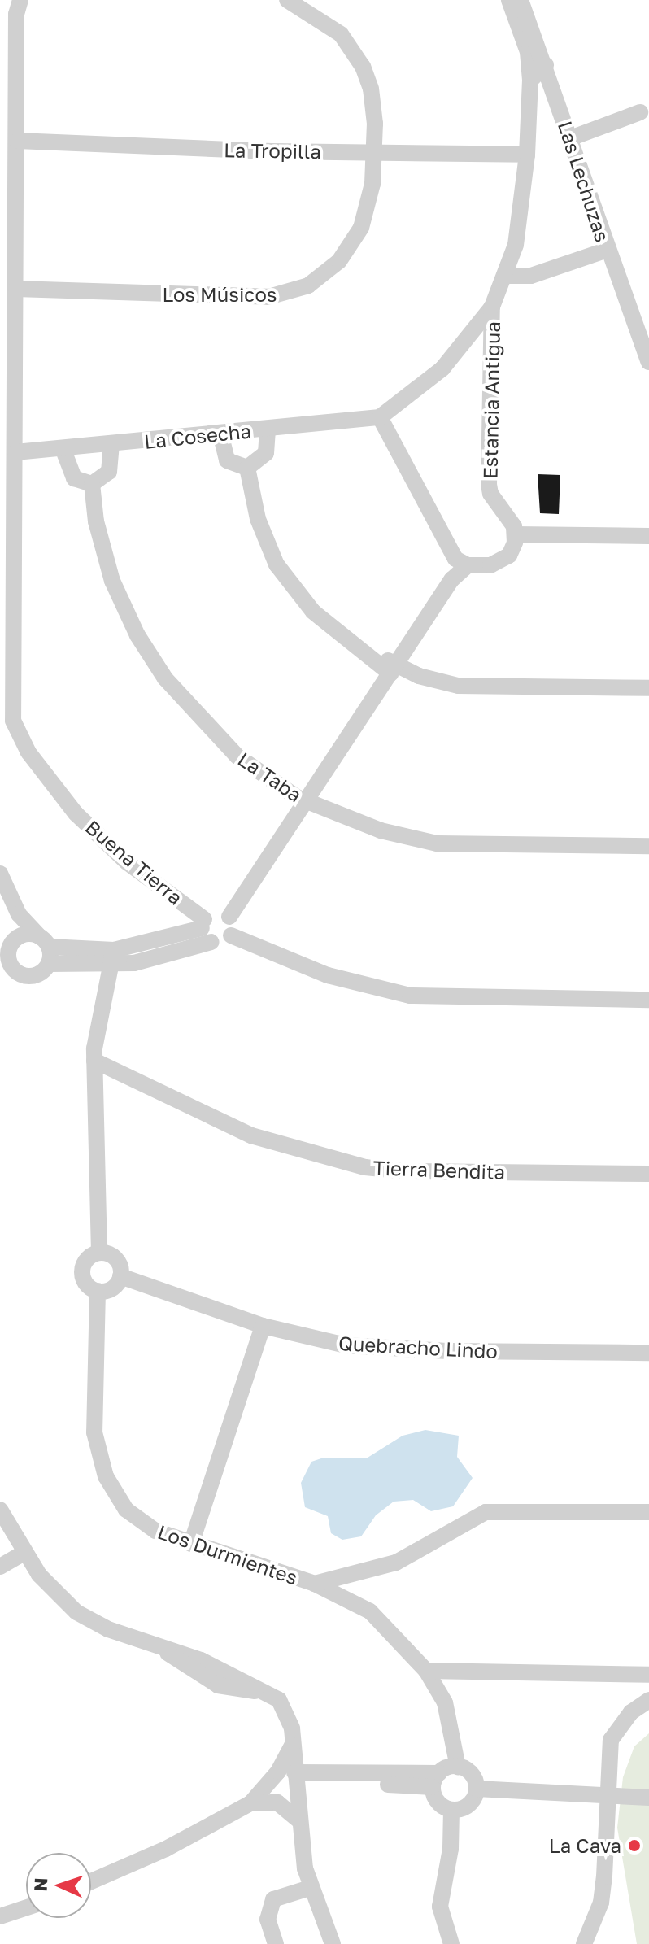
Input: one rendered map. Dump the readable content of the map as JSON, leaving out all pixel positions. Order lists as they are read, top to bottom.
{
  "streets": {
    "street": [
      "La Tropilla",
      "Las Lechuzas",
      "Los Músicos",
      "Estancia Antigua",
      "La Cosecha",
      "La Taba",
      "Buena Tierra",
      "Tierra Bendita",
      "Quebracho Lindo",
      "Los Durmientes"
    ]
  },
  "crossings": [
    ["La Tropilla", "Los Músicos"],
    ["La Tropilla", "Estancia Antigua"],
    ["La Tropilla", "Buena Tierra"],
    ["Los Músicos", "Buena Tierra"],
    ["Estancia Antigua", "La Cosecha"],
    ["La Cosecha", "Buena Tierra"],
    ["Quebracho Lindo", "Los Durmientes"]
  ],
  "places": ["La Cava"],
  "north": "left"
}
